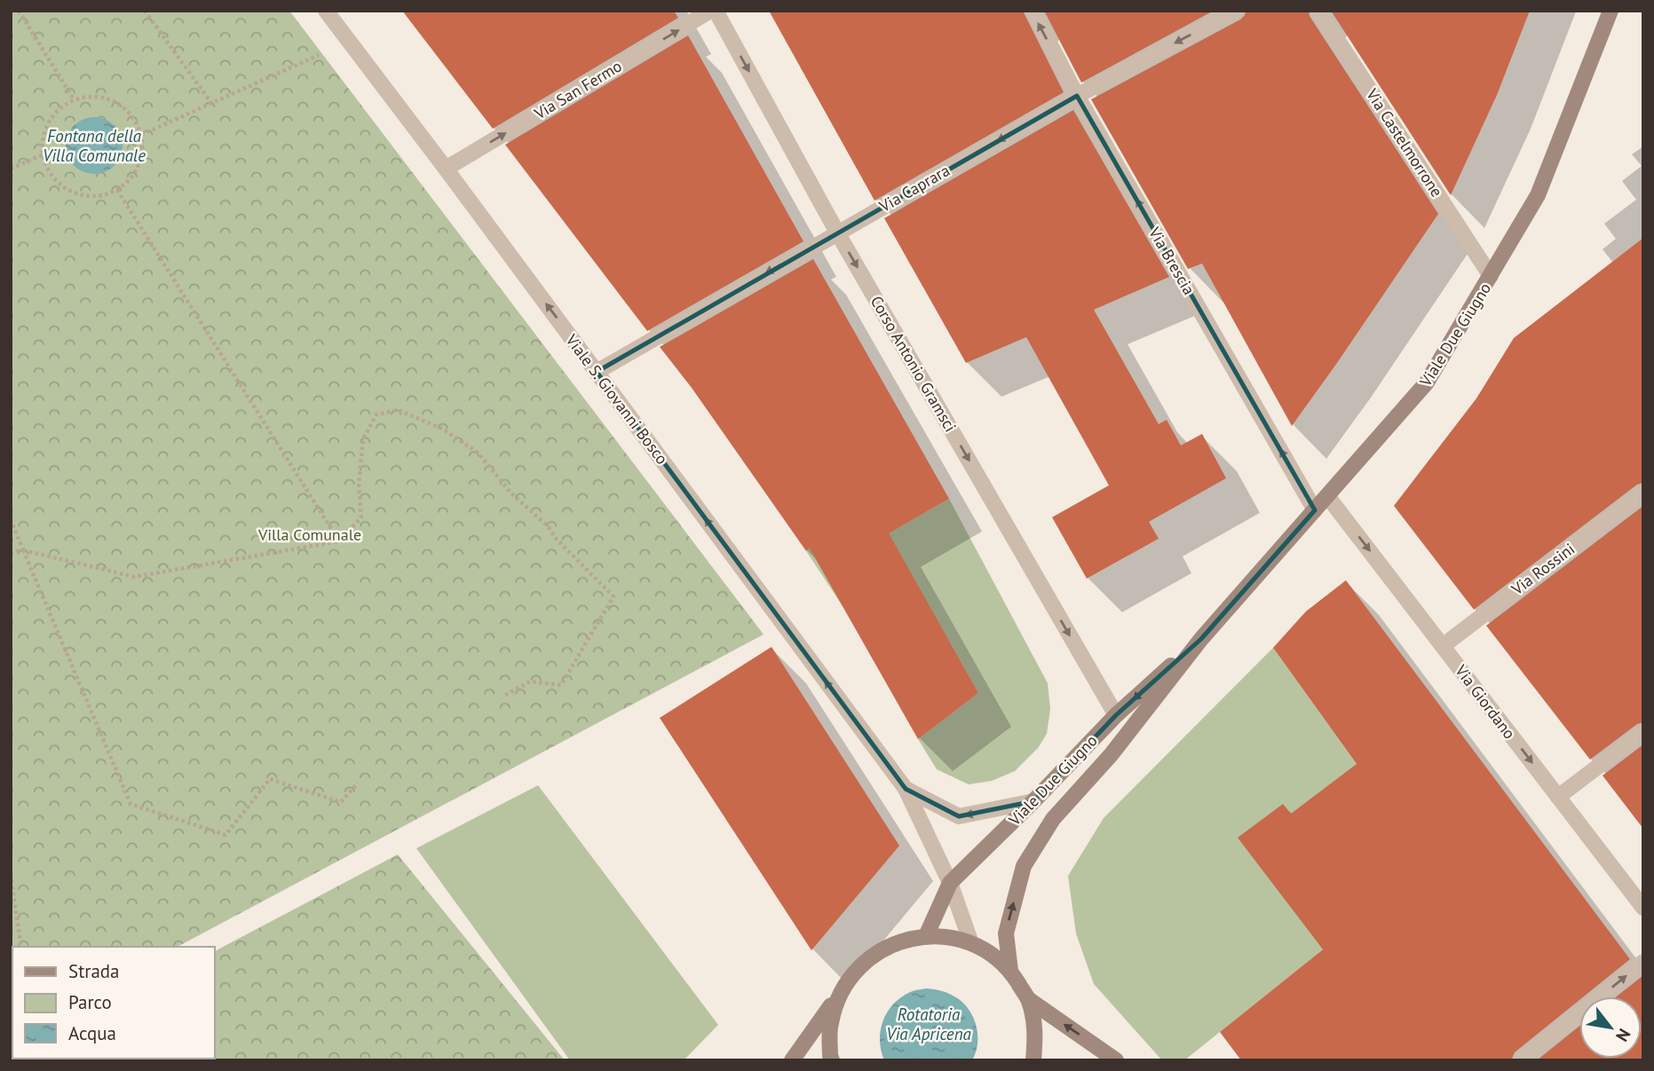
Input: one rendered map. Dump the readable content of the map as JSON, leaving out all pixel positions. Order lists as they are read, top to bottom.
{
  "streets": {
    "main road": ["Viale Due Giugno"],
    "street": [
      "Via San Fermo",
      "Via Castelmorrone",
      "Via Caprara",
      "Via Brescia",
      "Corso Antonio Gramsci",
      "Viale S. Giovanni Bosco",
      "Via Rossini",
      "Via Giordano"
    ]
  },
  "crossings": [
    ["Via San Fermo", "Viale S. Giovanni Bosco"],
    ["Via Castelmorrone", "Viale Due Giugno"],
    ["Via Caprara", "Via Brescia"],
    ["Via Caprara", "Corso Antonio Gramsci"],
    ["Via Caprara", "Viale S. Giovanni Bosco"],
    ["Via Brescia", "Viale Due Giugno"],
    ["Viale Due Giugno", "Corso Antonio Gramsci"],
    ["Viale Due Giugno", "Viale S. Giovanni Bosco"],
    ["Viale Due Giugno", "Via Giordano"],
    ["Via Rossini", "Via Giordano"]
  ],
  "one_way": [
    "Via San Fermo",
    "Via Caprara",
    "Via Brescia",
    "Corso Antonio Gramsci",
    "Viale S. Giovanni Bosco",
    "Via Giordano"
  ],
  "water": ["Fontana della Villa Comunale", "Rotatoria Via Apricena"],
  "parks": ["Villa Comunale"],
  "legend": ["Strada", "Parco", "Acqua"],
  "north": "bottom right"
}
